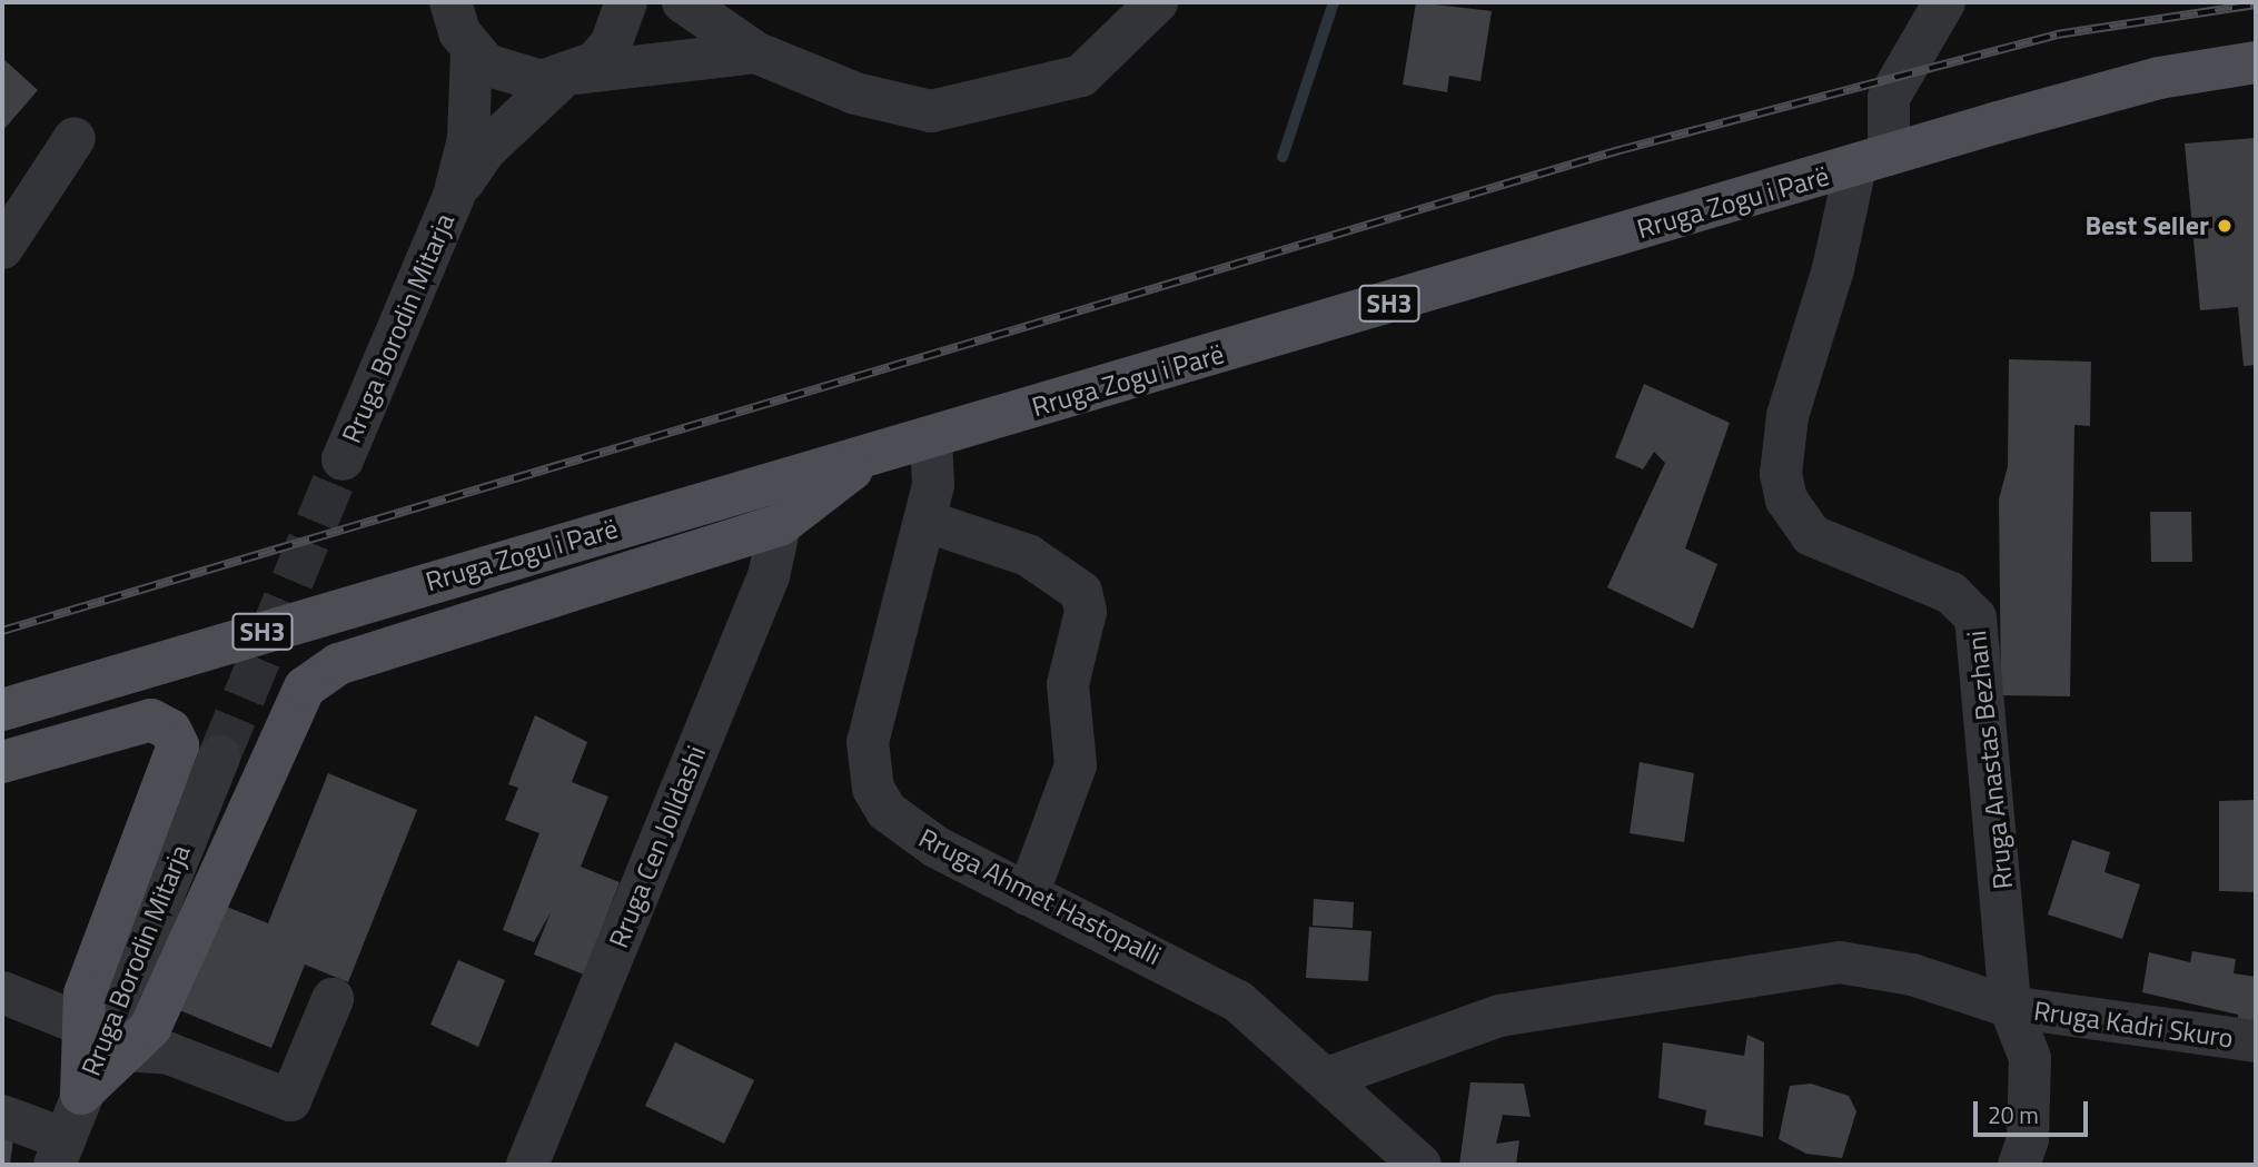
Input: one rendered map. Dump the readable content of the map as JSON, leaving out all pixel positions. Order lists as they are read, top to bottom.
{
  "streets": {
    "main road": ["Rruga Zogu i Parë", "SH3"],
    "street": [
      "Rruga Borodin Mitarja",
      "Rruga Anastas Bezhani",
      "Rruga Cen Jolldashi",
      "Rruga Ahmet Hastopalli",
      "Rruga Kadri Skuro"
    ]
  },
  "crossings": [
    ["Rruga Zogu i Parë", "Rruga Anastas Bezhani"],
    ["Rruga Zogu i Parë", "Rruga Ahmet Hastopalli"],
    ["Rruga Anastas Bezhani", "Rruga Kadri Skuro"],
    ["Rruga Ahmet Hastopalli", "Rruga Kadri Skuro"]
  ],
  "places": ["Best Seller"],
  "scale_bar": "20 m"
}
